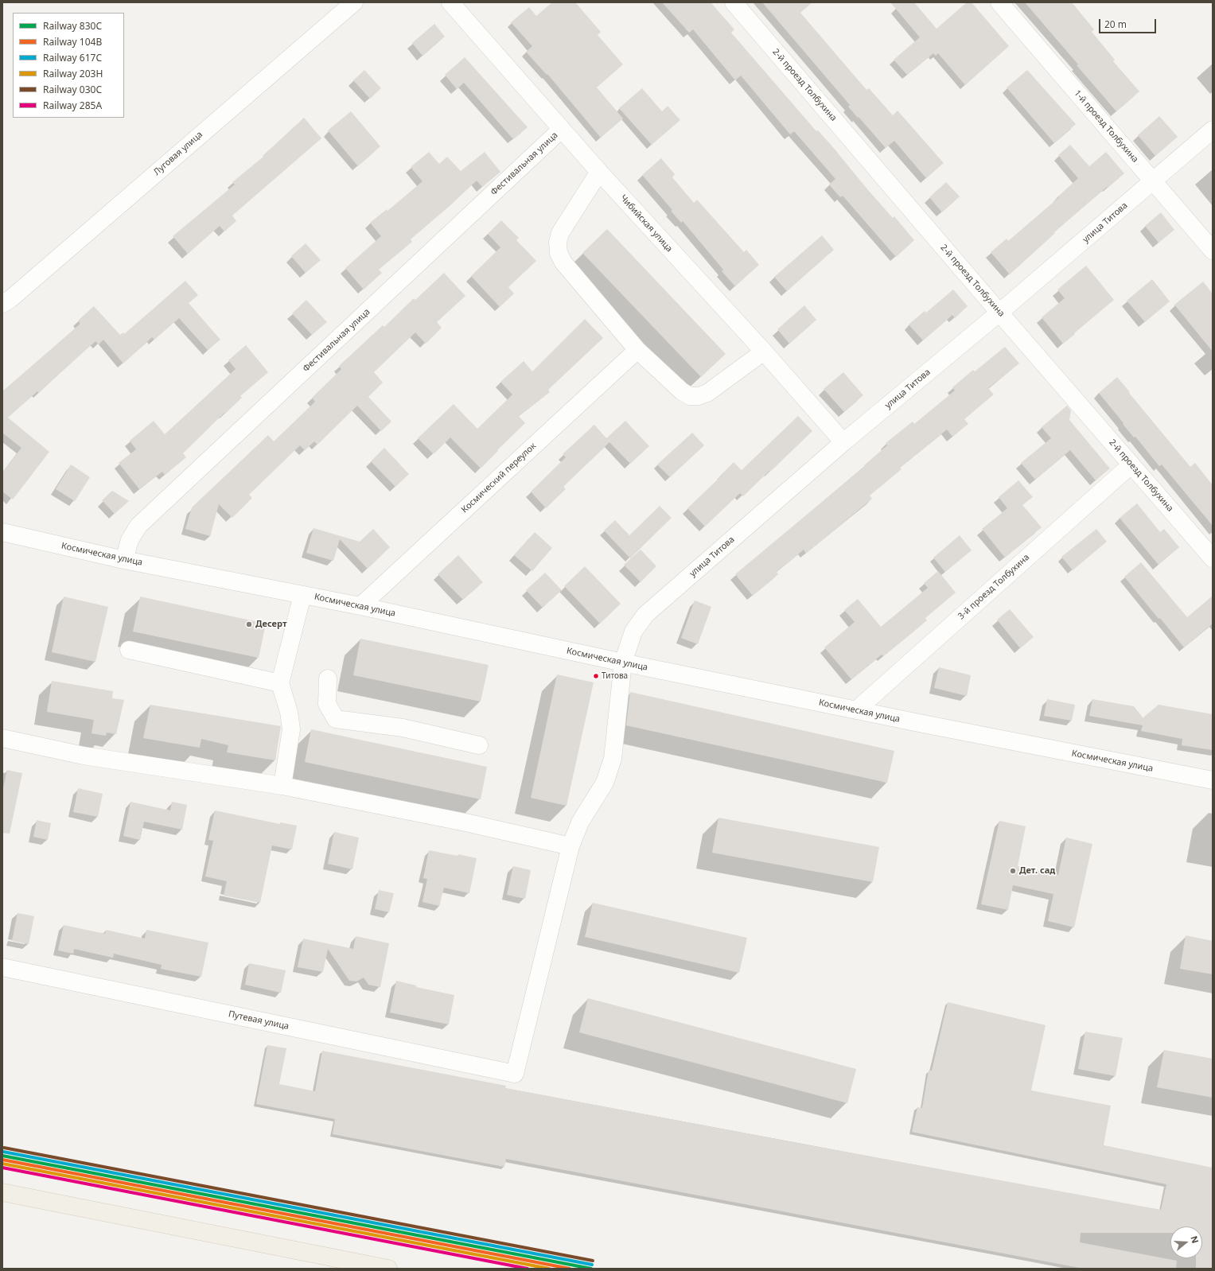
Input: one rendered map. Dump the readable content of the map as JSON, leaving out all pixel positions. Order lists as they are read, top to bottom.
{
  "streets": {
    "street": [
      "2-й проезд Толбухина",
      "1-й проезд Толбухина",
      "Луговая улица",
      "Фестивальная улица",
      "улица Титова",
      "Чибийская улица",
      "Космический переулок",
      "Космическая улица",
      "3-й проезд Толбухина",
      "Путевая улица"
    ]
  },
  "crossings": [
    ["2-й проезд Толбухина", "улица Титова"],
    ["2-й проезд Толбухина", "3-й проезд Толбухина"],
    ["1-й проезд Толбухина", "улица Титова"],
    ["Фестивальная улица", "Чибийская улица"],
    ["Фестивальная улица", "Космическая улица"],
    ["улица Титова", "Чибийская улица"],
    ["улица Титова", "Космическая улица"],
    ["улица Титова", "Путевая улица"],
    ["Космический переулок", "Космическая улица"],
    ["Космическая улица", "3-й проезд Толбухина"]
  ],
  "places": ["Десерт", "Титова", "Дет. сад"],
  "lines": [
    "rail line 030C",
    "rail line 617C",
    "rail line 830С",
    "rail line 104В",
    "rail line 203Н",
    "rail line 285А"
  ],
  "legend": [
    "Railway 830С",
    "Railway 104В",
    "Railway 617C",
    "Railway 203Н",
    "Railway 030C",
    "Railway 285А"
  ],
  "scale_bar": "20 m",
  "north": "right"
}
